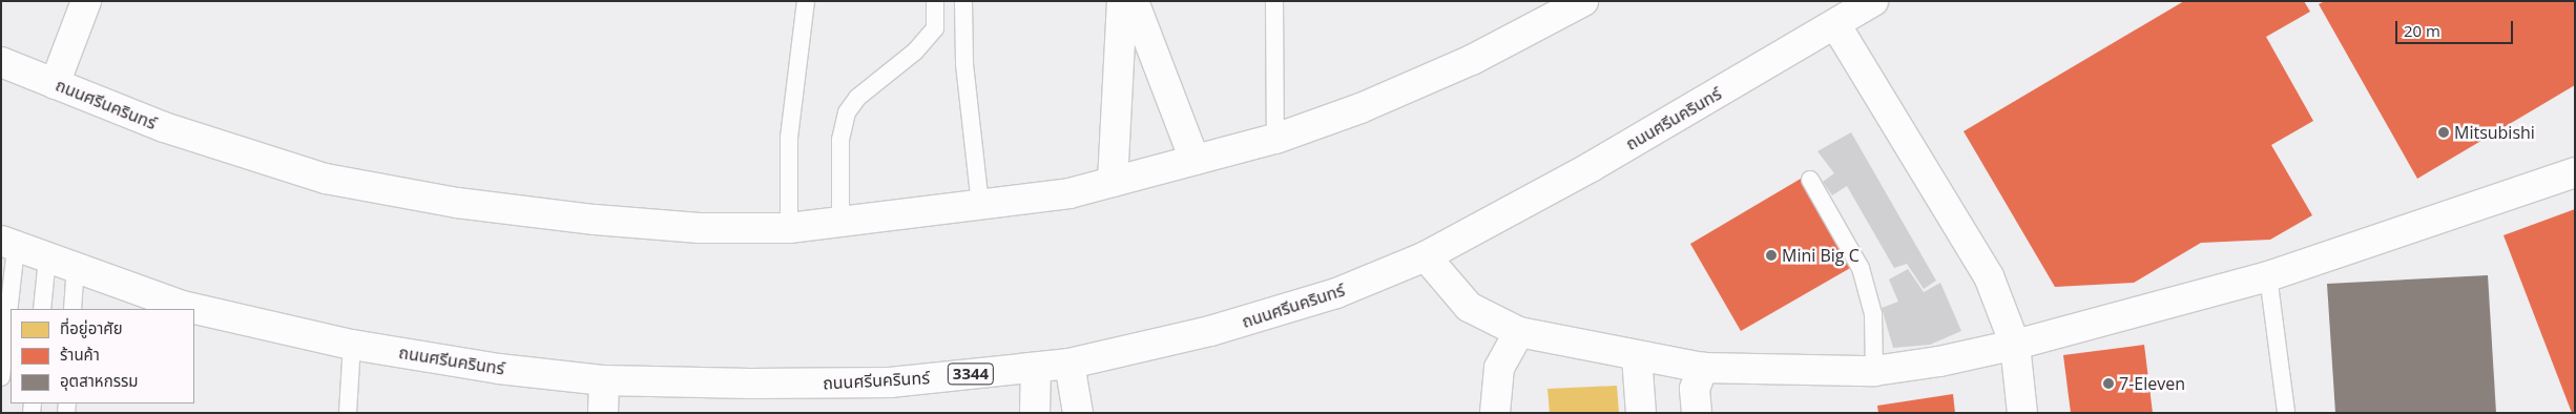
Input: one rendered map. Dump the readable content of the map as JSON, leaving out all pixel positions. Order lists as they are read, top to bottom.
{
  "streets": {
    "main road": ["ถนนศรีนครินทร์", "3344"]
  },
  "places": ["Mitsubishi", "Mini Big C", "7-Eleven"],
  "legend": ["ที่อยู่อาศัย", "ร้านค้า", "อุตสาหกรรม"],
  "scale_bar": "20 m"
}
